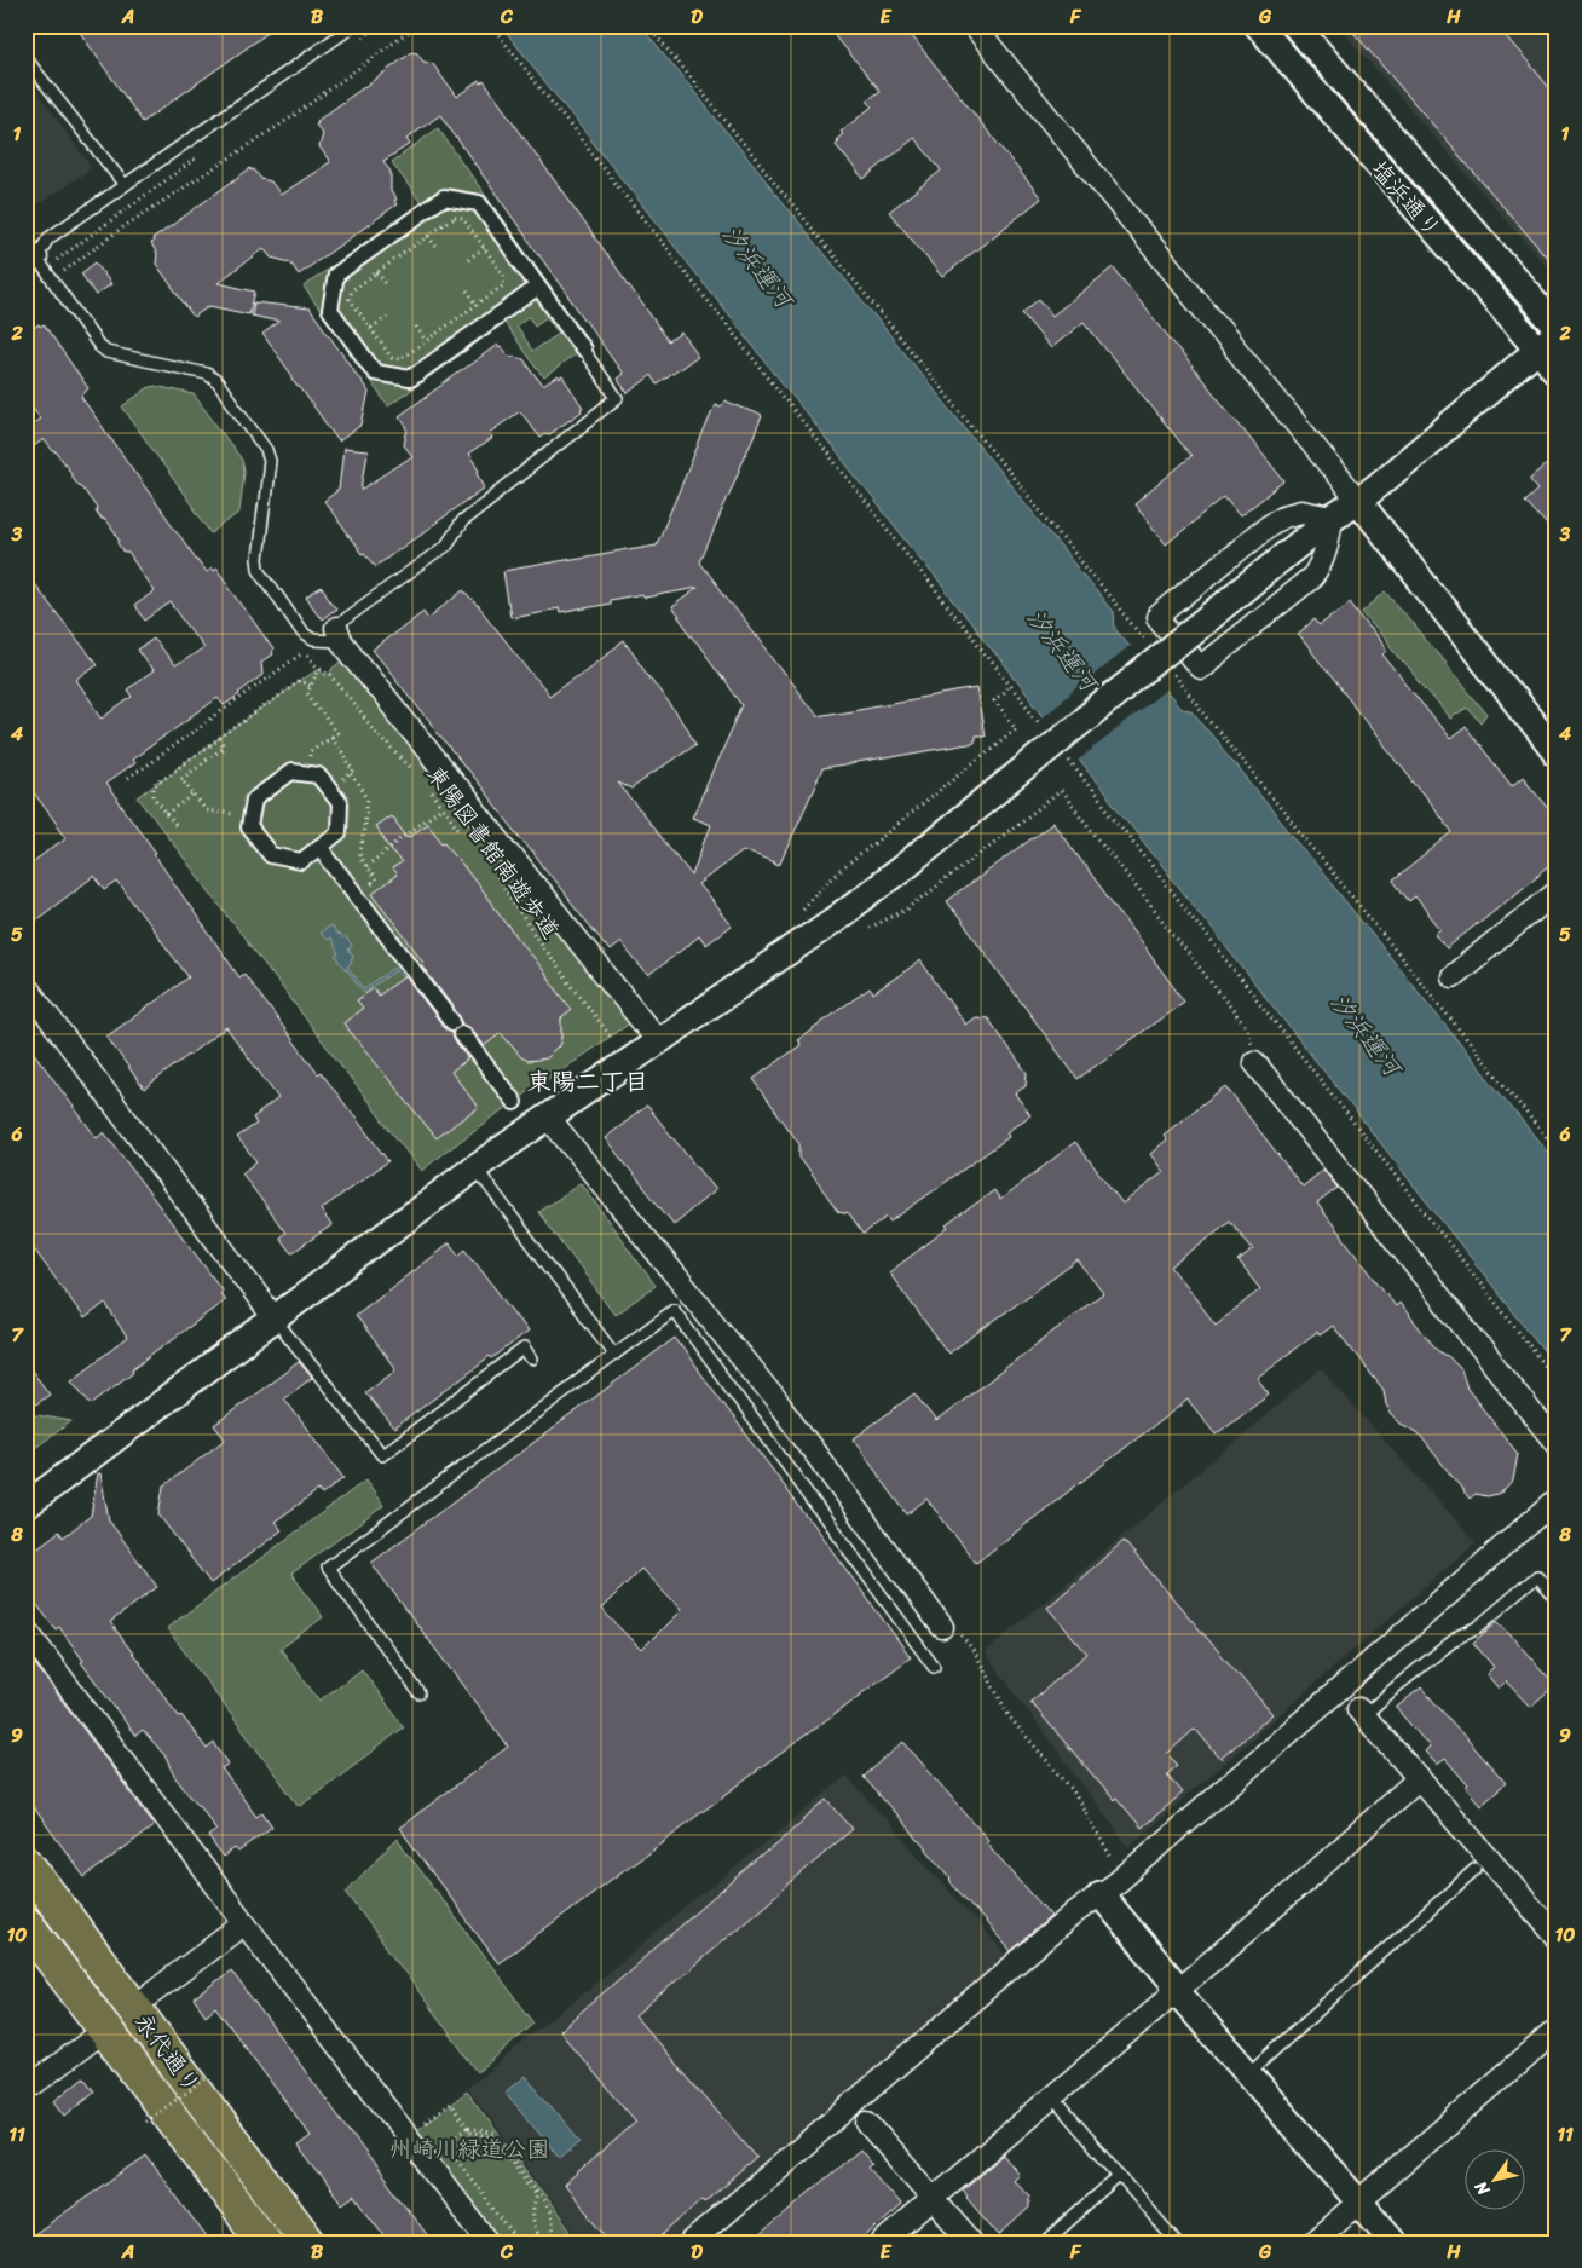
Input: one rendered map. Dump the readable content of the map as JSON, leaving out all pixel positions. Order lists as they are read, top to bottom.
{
  "streets": {
    "main road": ["永代通り"],
    "street": ["塩浜通り"],
    "path": ["東陽図書館南遊歩道"]
  },
  "districts": ["東陽二丁目"],
  "water": ["汐浜運河"],
  "parks": ["州崎川緑道公園"],
  "north": "bottom left",
  "grid": {
    "columns": [
      "A",
      "B",
      "C",
      "D",
      "E",
      "F",
      "G",
      "H"
    ],
    "rows": [
      "1",
      "2",
      "3",
      "4",
      "5",
      "6",
      "7",
      "8",
      "9",
      "10",
      "11"
    ]
  }
}
